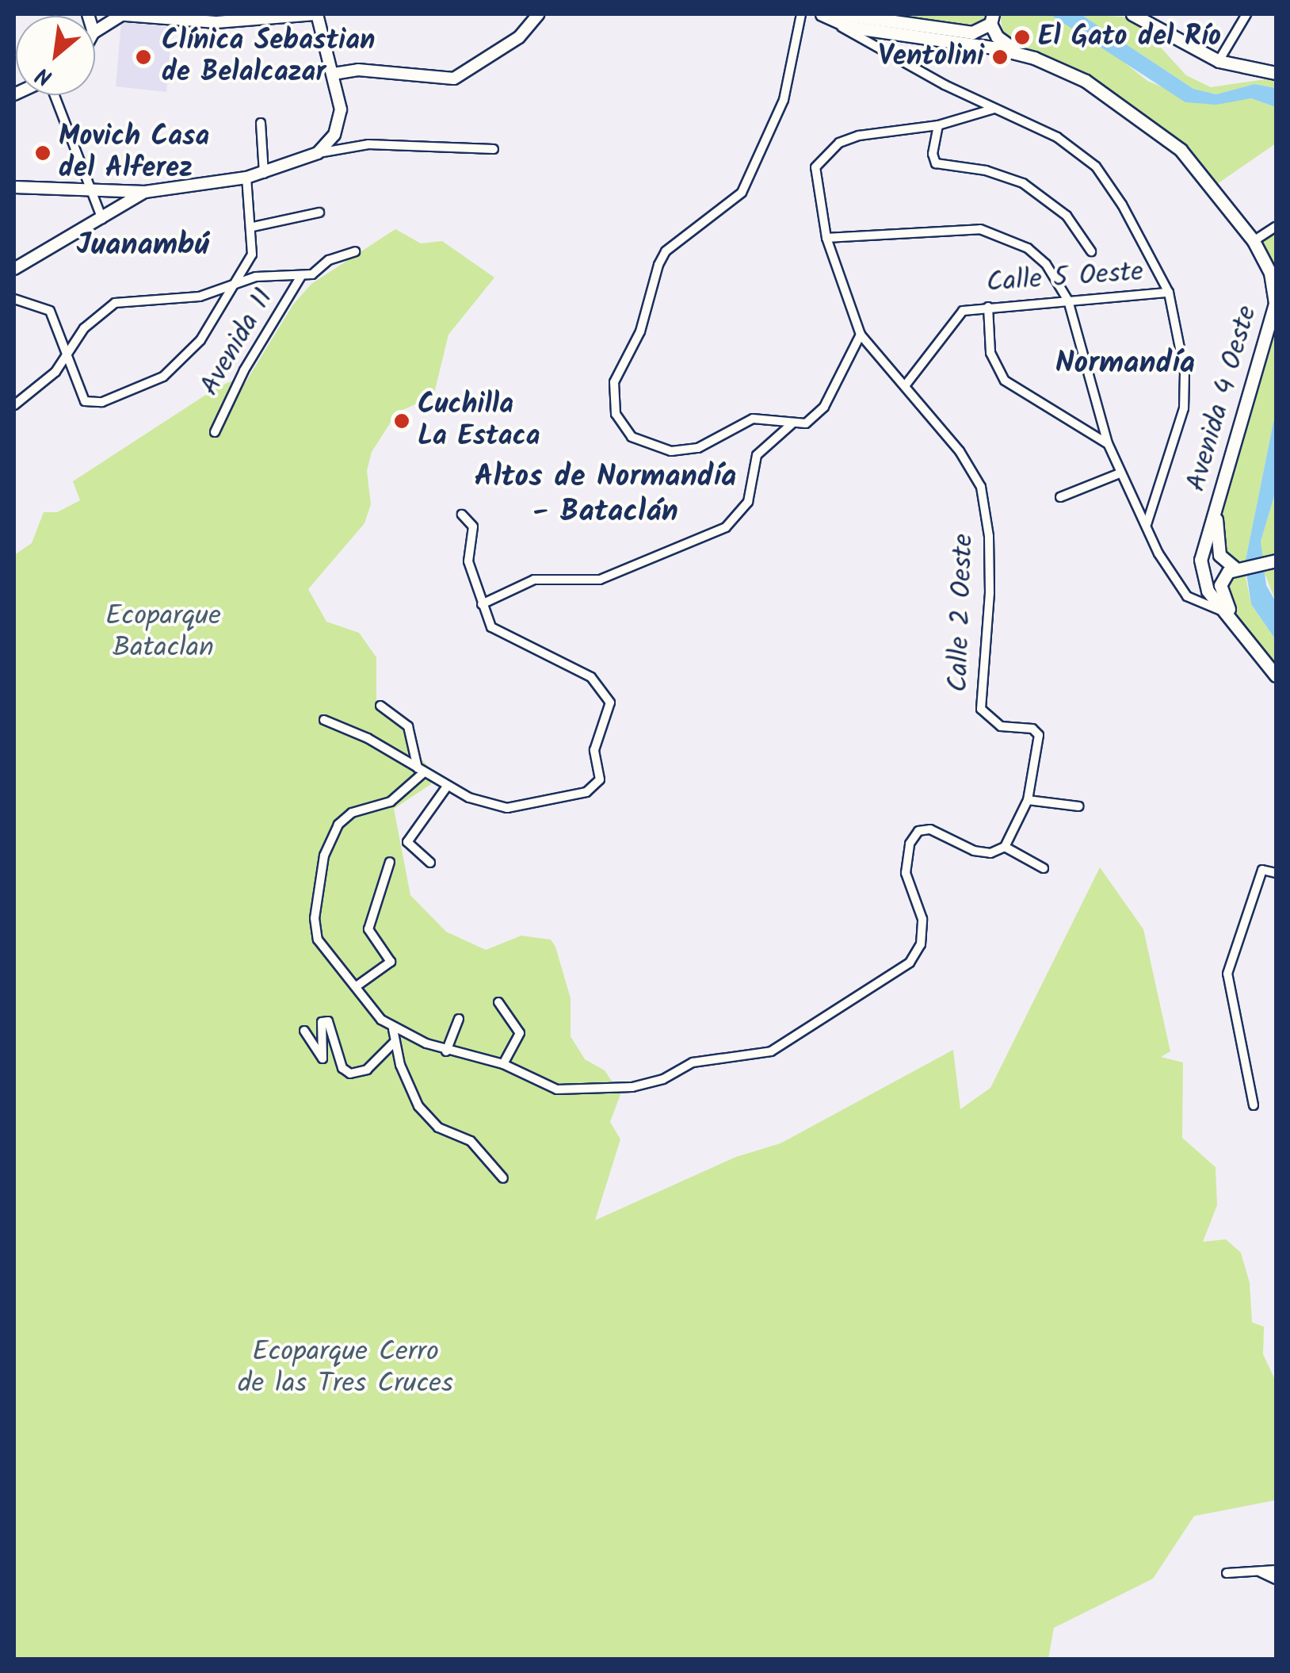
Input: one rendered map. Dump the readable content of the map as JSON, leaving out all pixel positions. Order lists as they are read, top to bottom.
{
  "streets": {
    "main road": ["Avenida 4 Oeste"],
    "street": ["Calle 5 Oeste", "Avenida 11", "Calle 2 Oeste"]
  },
  "crossings": [
    ["Calle 5 Oeste", "Calle 2 Oeste"]
  ],
  "districts": ["Juanambú", "Normandía", "Altos de Normandía - Bataclán"],
  "parks": ["Ecoparque Bataclan", "Ecoparque Cerro de las Tres Cruces"],
  "places": [
    "El Gato del Río",
    "Clínica Sebastian de Belalcazar",
    "Ventolini",
    "Movich Casa del Alferez",
    "Cuchilla La Estaca"
  ],
  "north": "bottom left"
}
